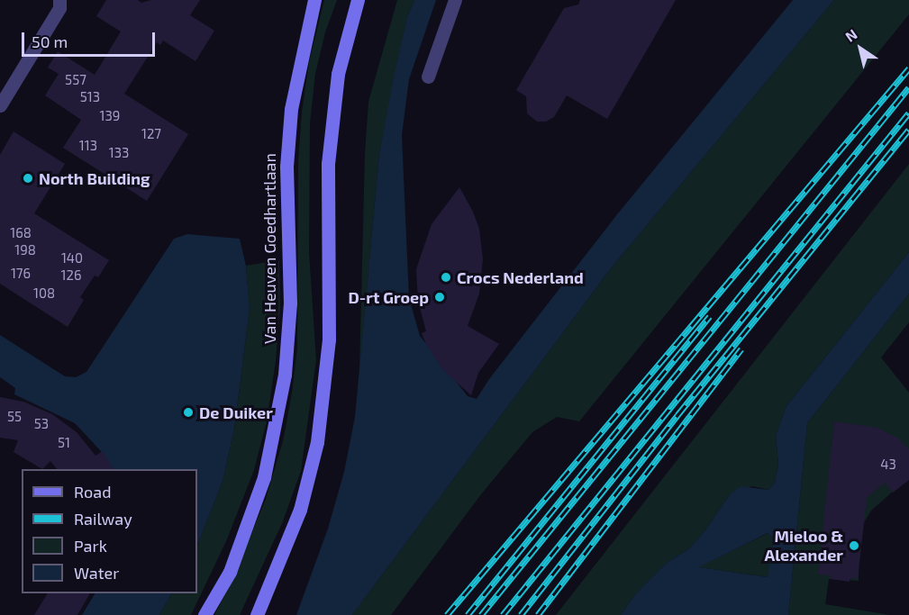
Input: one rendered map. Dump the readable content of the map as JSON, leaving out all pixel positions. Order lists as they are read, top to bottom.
{
  "streets": {
    "main road": ["Van Heuven Goedhartlaan"]
  },
  "places": [
    "North Building",
    "Crocs Nederland",
    "D-rt Groep",
    "De Duiker",
    "Mieloo & Alexander"
  ],
  "house_numbers": [
    "557",
    "513",
    "139",
    "127",
    "113",
    "133",
    "168",
    "198",
    "140",
    "176",
    "126",
    "108",
    "55",
    "53",
    "51",
    "43"
  ],
  "legend": [
    "Road",
    "Railway",
    "Park",
    "Water"
  ],
  "scale_bar": "50 m",
  "north": "top left"
}
